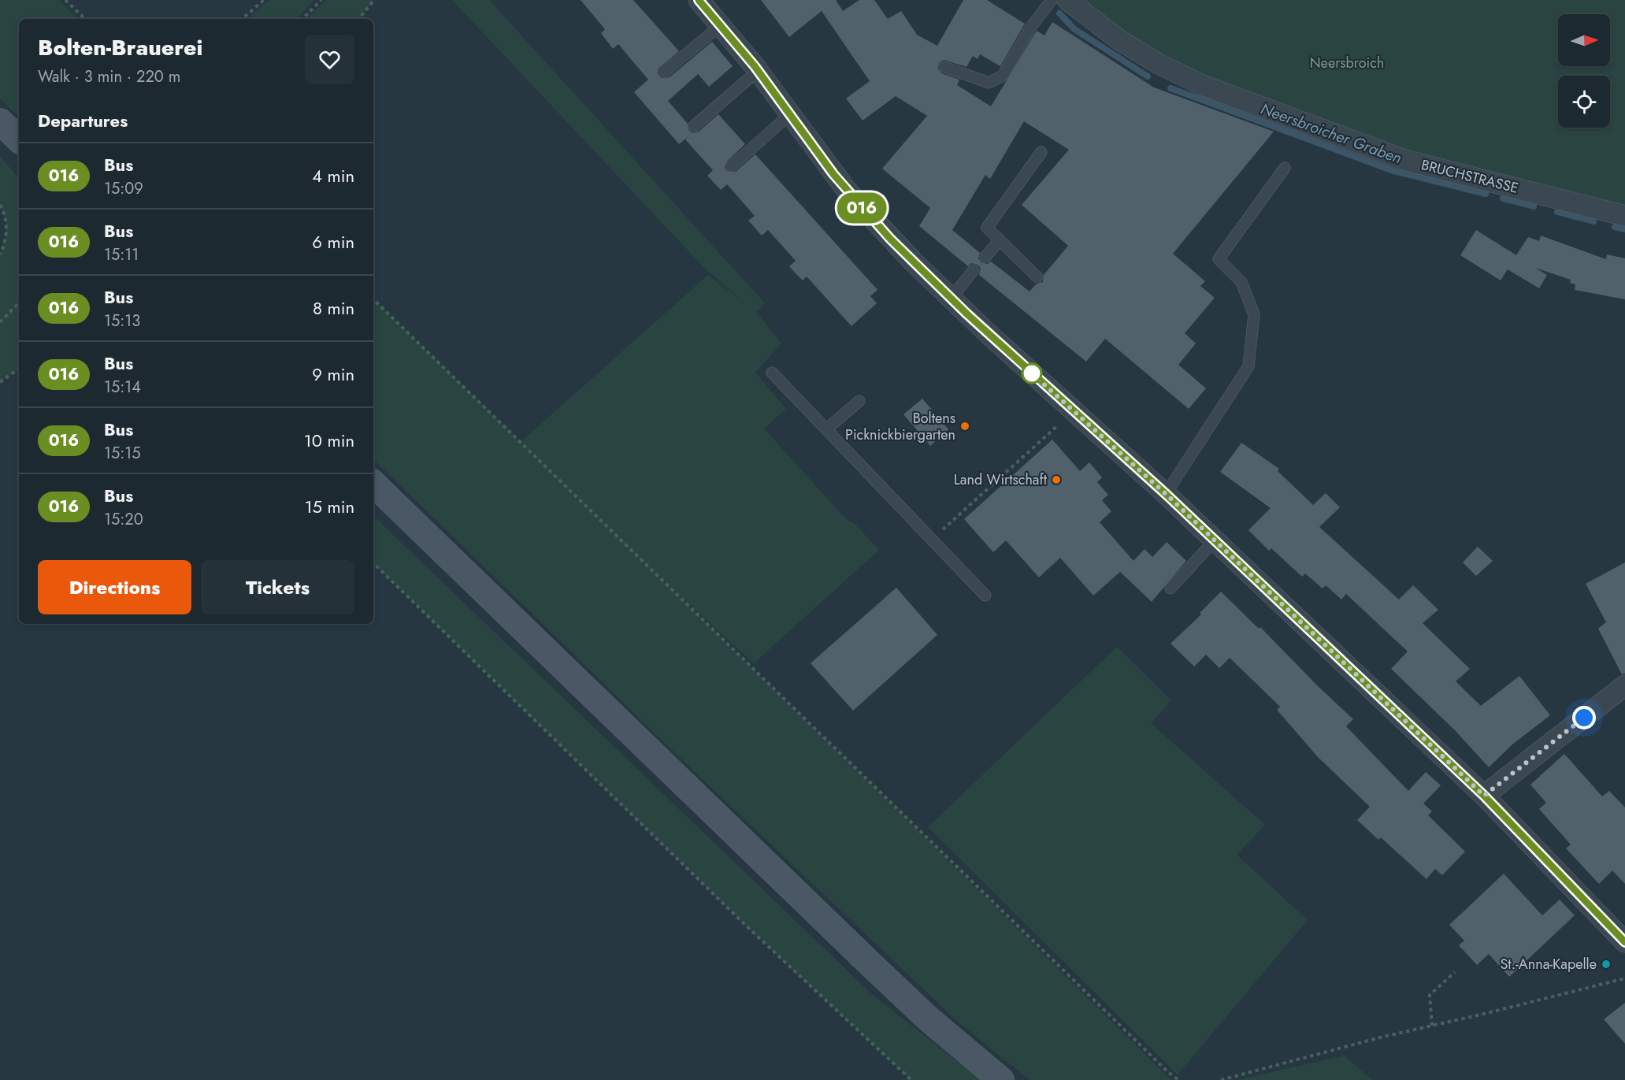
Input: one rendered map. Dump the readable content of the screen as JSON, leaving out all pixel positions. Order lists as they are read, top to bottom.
{
  "streets": {
    "street": ["BRUCHSTRASSE"]
  },
  "water": ["Neersbroicher Graben"],
  "parks": ["Neersbroich"],
  "places": ["Boltens Picknickbiergarten", "Land Wirtschaft", "St.-Anna-Kapelle"],
  "lines": ["bus line 016"],
  "north": "right",
  "page": {
    "on_map": "016",
    "heading": [
      ["Bolten-Brauerei", "Walk · 3 min · 220 m"],
      "Departures"
    ],
    "list": [
      {
        "mark": "016",
        "name": "Bus",
        "note": "15:09",
        "value": "4 min"
      },
      {
        "mark": "016",
        "name": "Bus",
        "note": "15:11",
        "value": "6 min"
      },
      {
        "mark": "016",
        "name": "Bus",
        "note": "15:13",
        "value": "8 min"
      },
      {
        "mark": "016",
        "name": "Bus",
        "note": "15:14",
        "value": "9 min"
      },
      {
        "mark": "016",
        "name": "Bus",
        "note": "15:15",
        "value": "10 min"
      },
      {
        "mark": "016",
        "name": "Bus",
        "note": "15:20",
        "value": "15 min"
      }
    ],
    "buttons": ["Directions", "Tickets"]
  }
}
